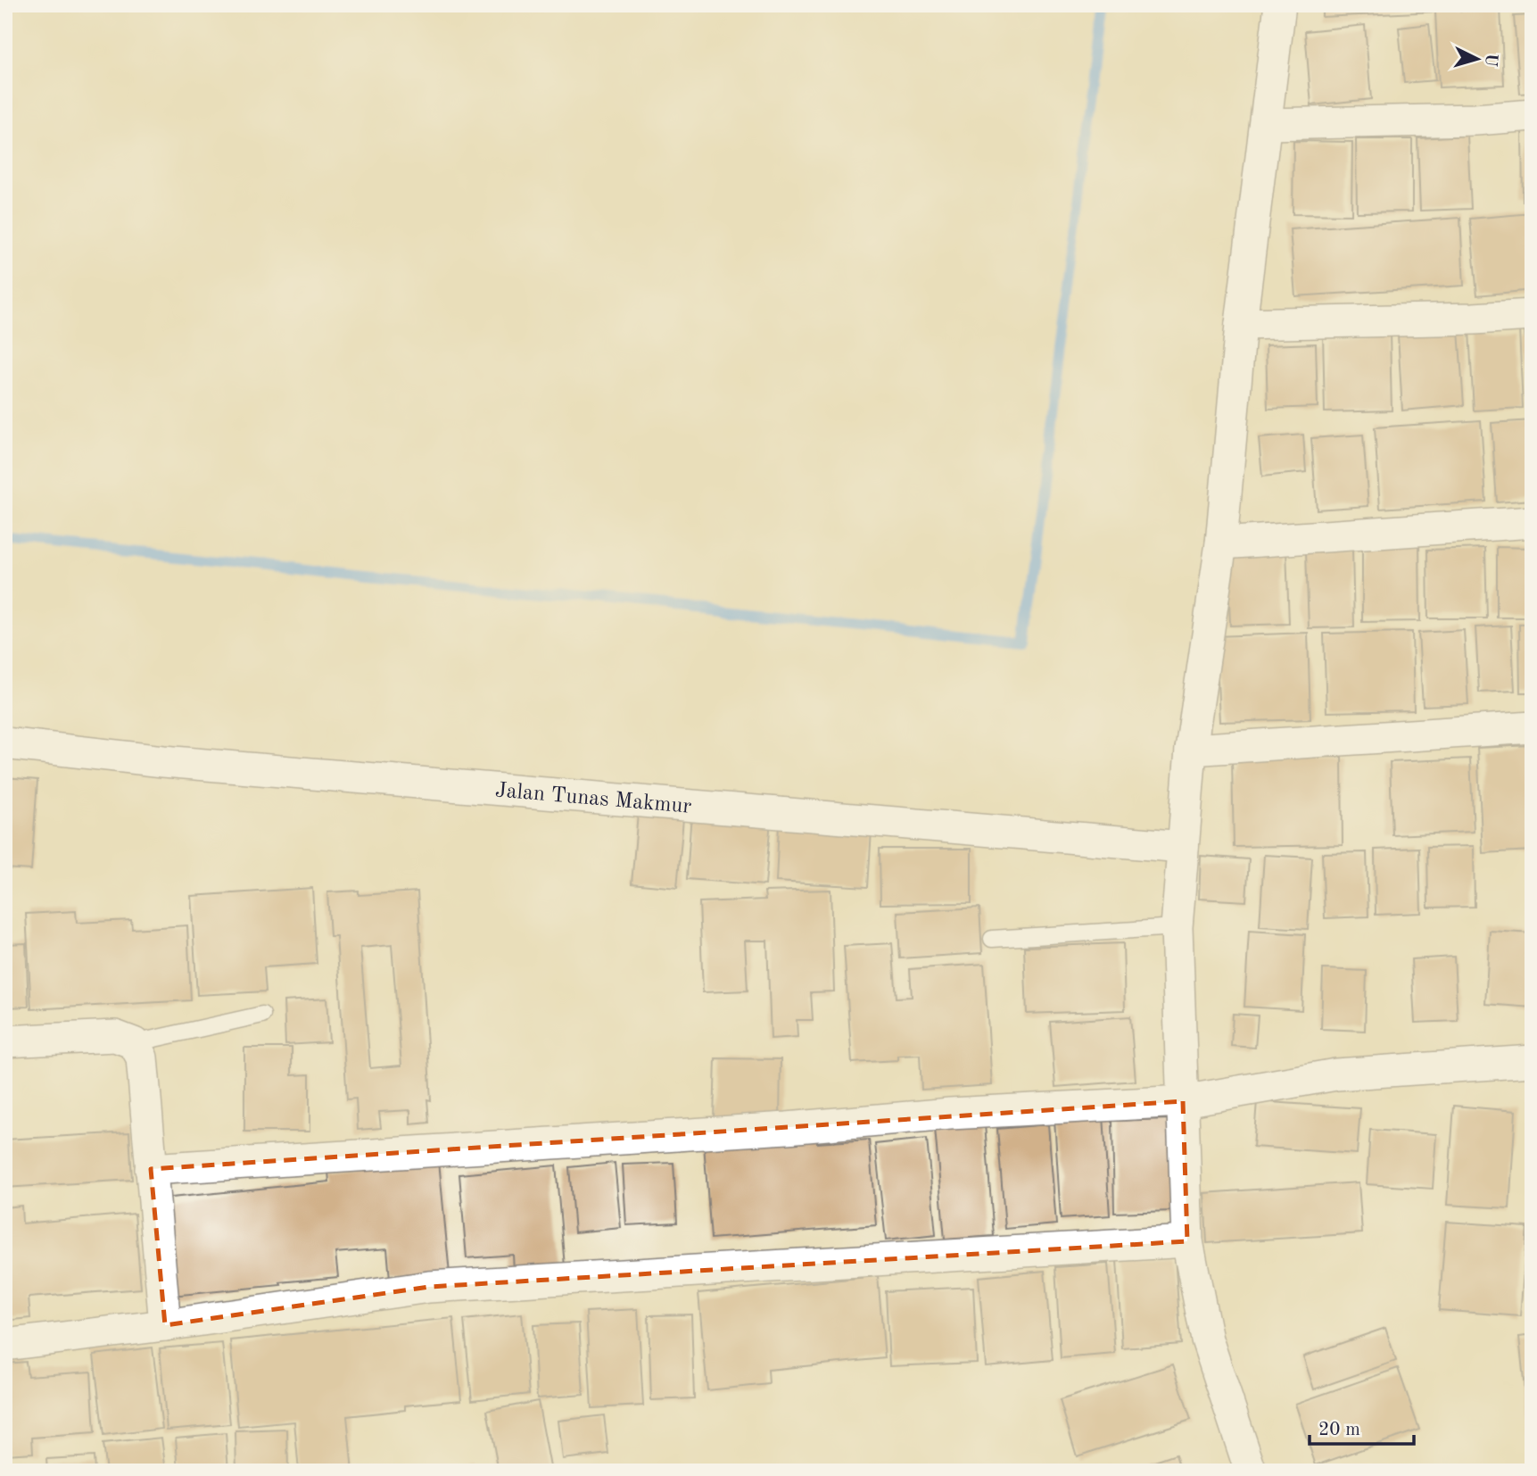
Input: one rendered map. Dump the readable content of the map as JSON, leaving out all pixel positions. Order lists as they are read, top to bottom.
{
  "streets": {
    "street": ["Jalan Tunas Makmur"]
  },
  "scale_bar": "20 m",
  "north": "right"
}
